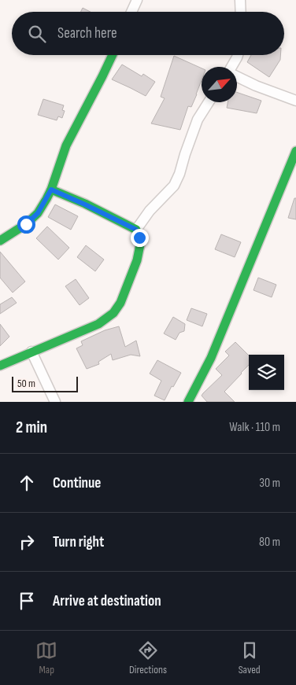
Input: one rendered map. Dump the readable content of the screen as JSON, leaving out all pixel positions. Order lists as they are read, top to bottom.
{
  "scale_bar": "50 m",
  "north": "top right",
  "page": {
    "search": "Search here",
    "scale": "50 m",
    "heading": ["2 min", "Walk · 110 m"],
    "list": [
      ["Continue", "30 m"],
      ["Turn right", "80 m"],
      "Arrive at destination"
    ],
    "nav": ["Map", "Directions", "Saved"]
  }
}
